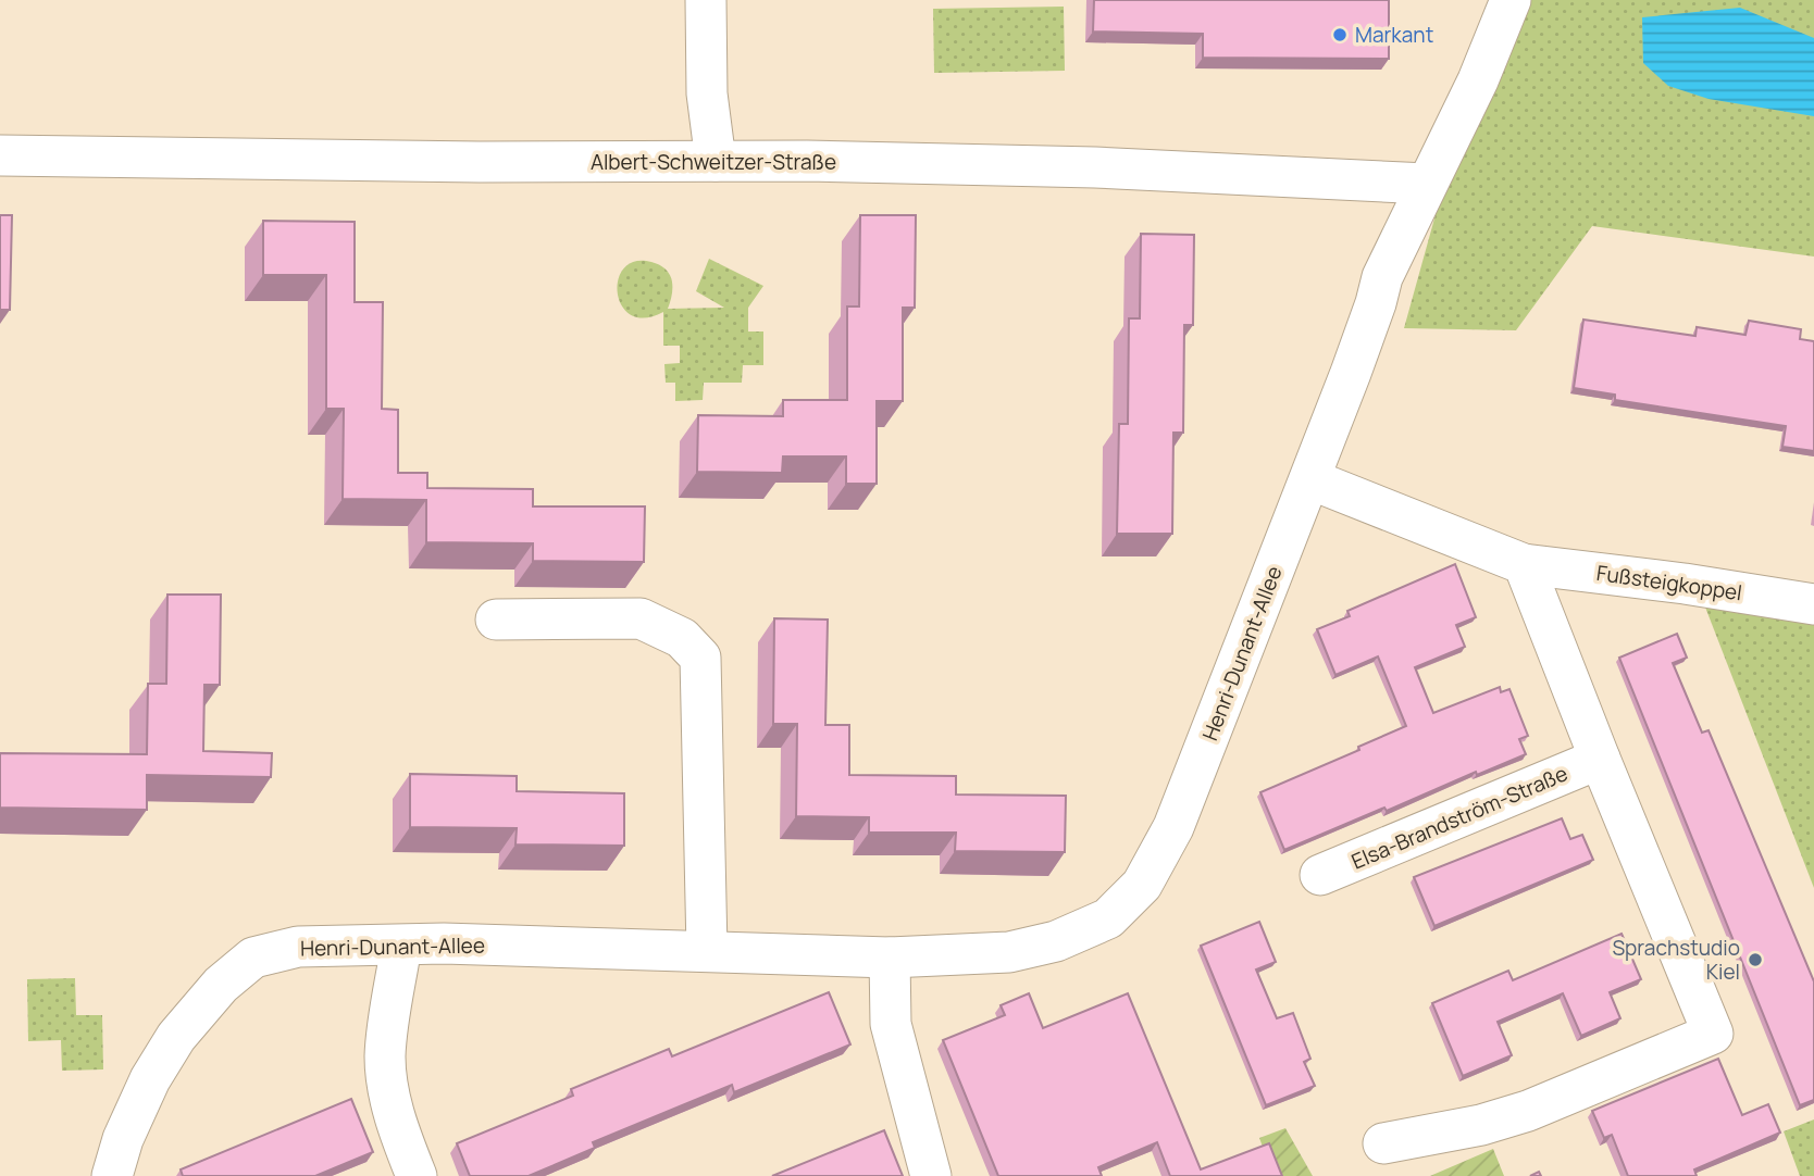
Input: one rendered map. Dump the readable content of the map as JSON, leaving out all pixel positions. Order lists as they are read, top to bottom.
{
  "streets": {
    "street": [
      "Albert-Schweitzer-Straße",
      "Fußsteigkoppel",
      "Henri-Dunant-Allee",
      "Elsa-Brandström-Straße"
    ]
  },
  "crossings": [
    ["Albert-Schweitzer-Straße", "Henri-Dunant-Allee"]
  ],
  "places": ["Markant", "Sprachstudio Kiel"]
}
